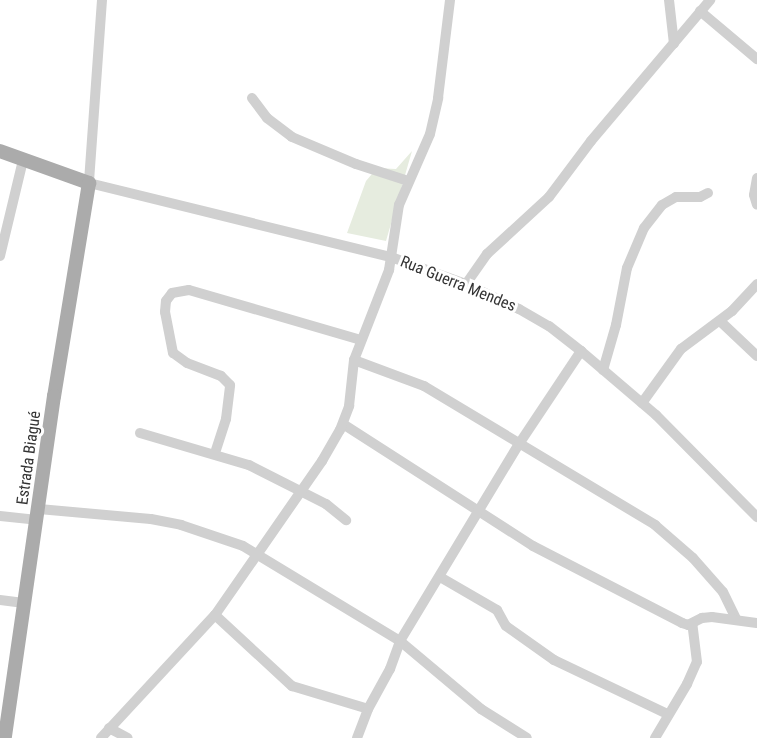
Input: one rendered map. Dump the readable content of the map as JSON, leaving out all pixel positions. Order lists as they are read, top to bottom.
{
  "streets": {
    "main road": ["Estrada Biagué"],
    "street": ["Rua Guerra Mendes"]
  },
  "crossings": [
    ["Rua Guerra Mendes", "Estrada Biagué"]
  ]
}
